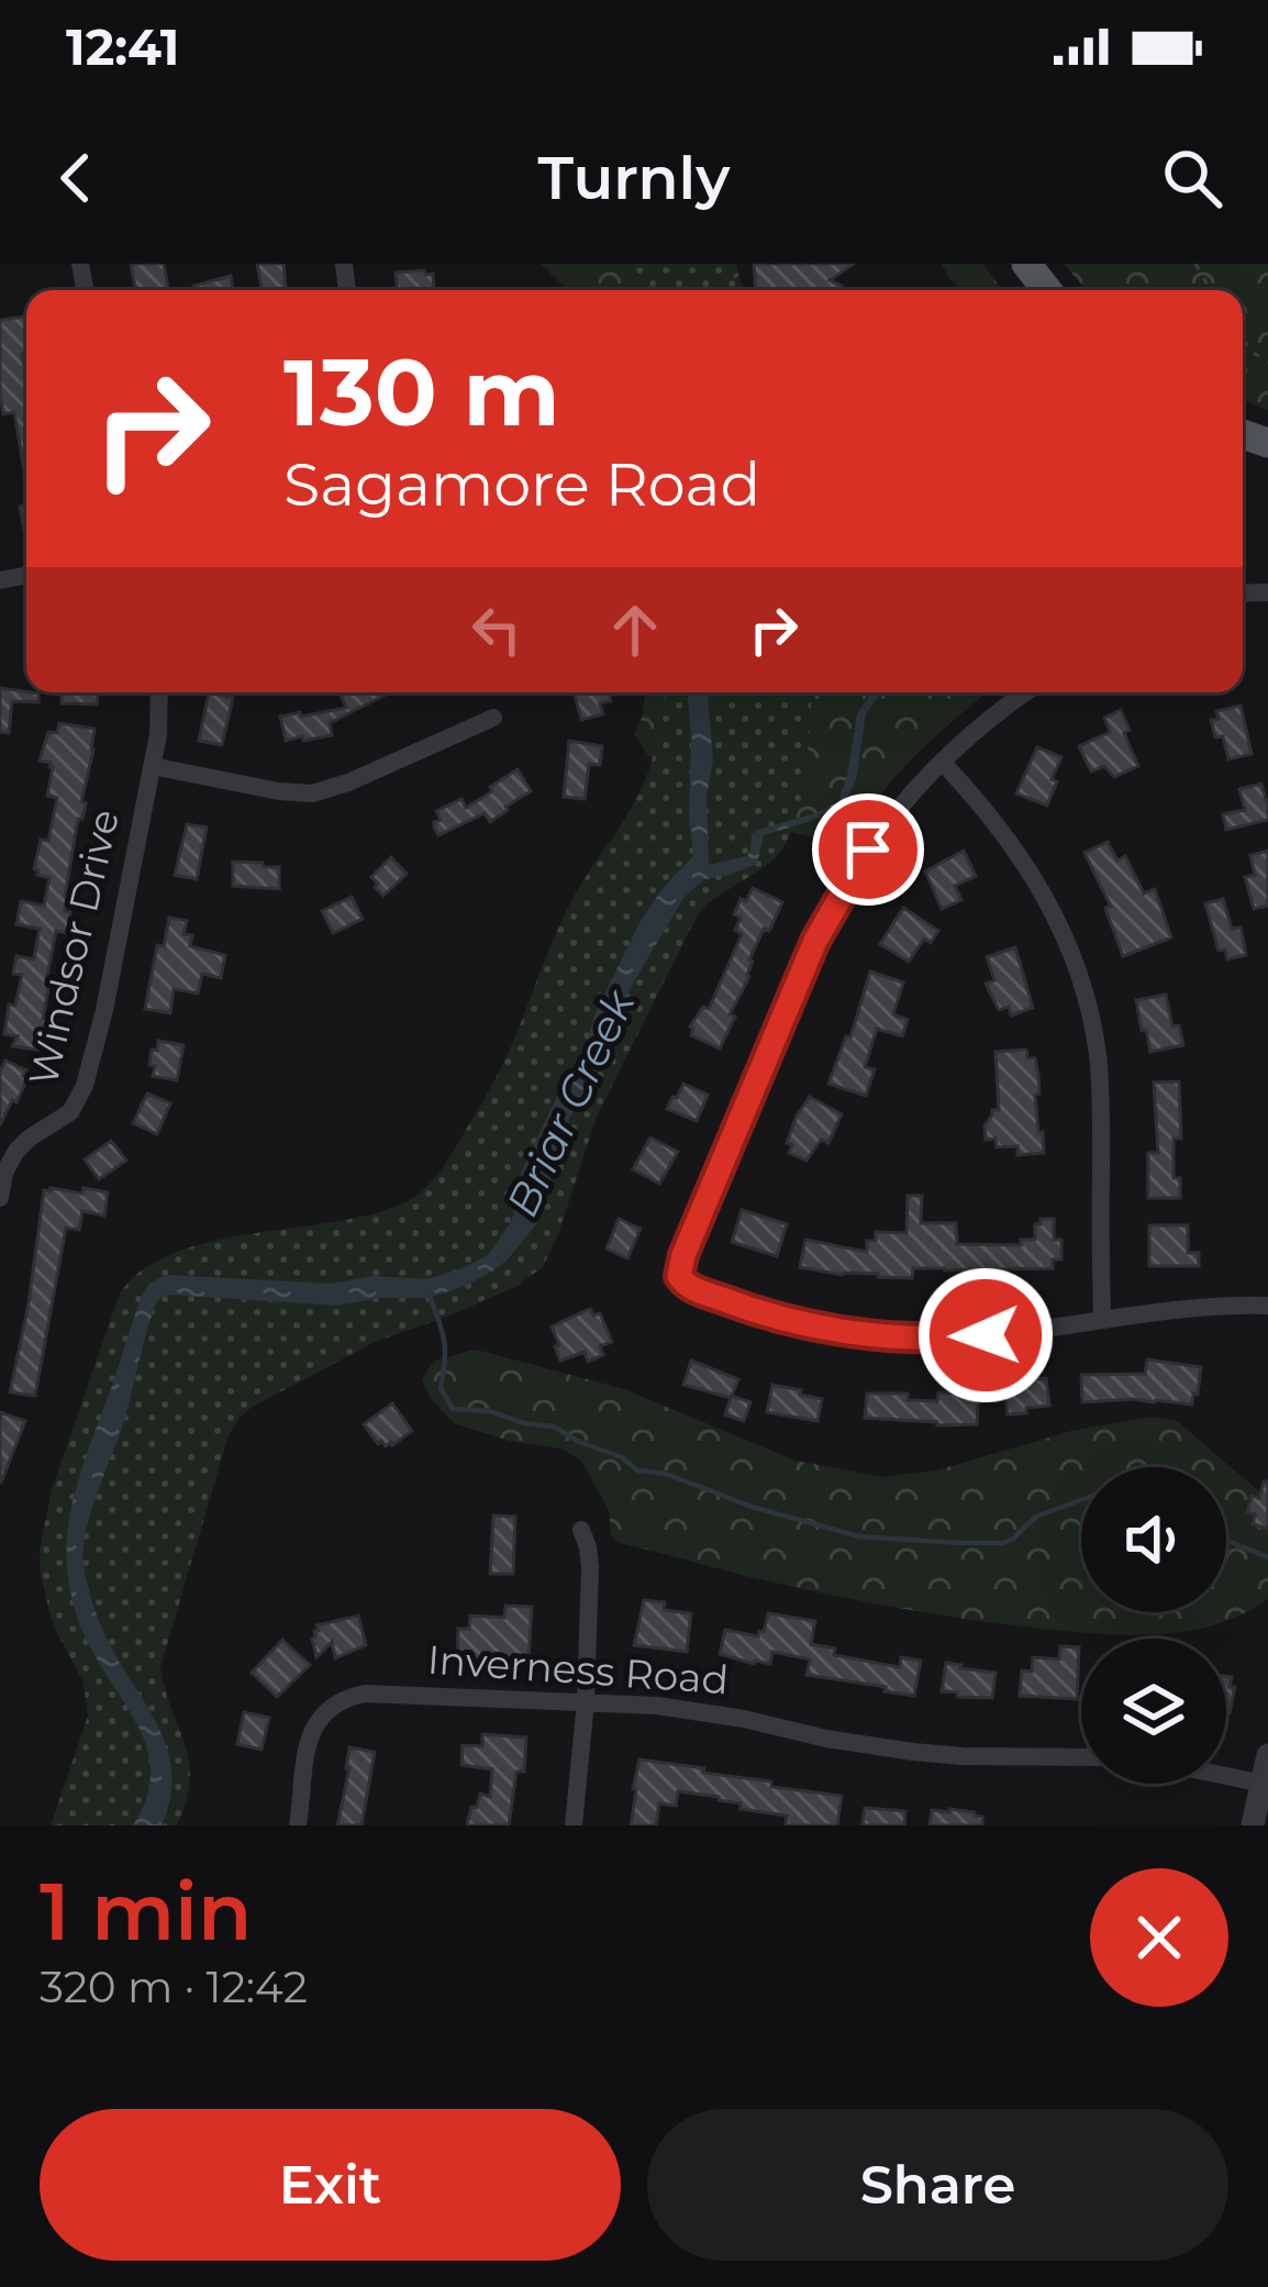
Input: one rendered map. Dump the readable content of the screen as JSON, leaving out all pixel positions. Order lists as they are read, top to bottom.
{
  "streets": {
    "street": ["Windsor Drive", "Inverness Road"]
  },
  "water": ["Briar Creek"],
  "page": {
    "status": "12:41",
    "header": "Turnly",
    "turn": ["130 m", "Sagamore Road"],
    "heading": ["1 min", "320 m · 12:42"],
    "buttons": ["Exit", "Share"]
  }
}
